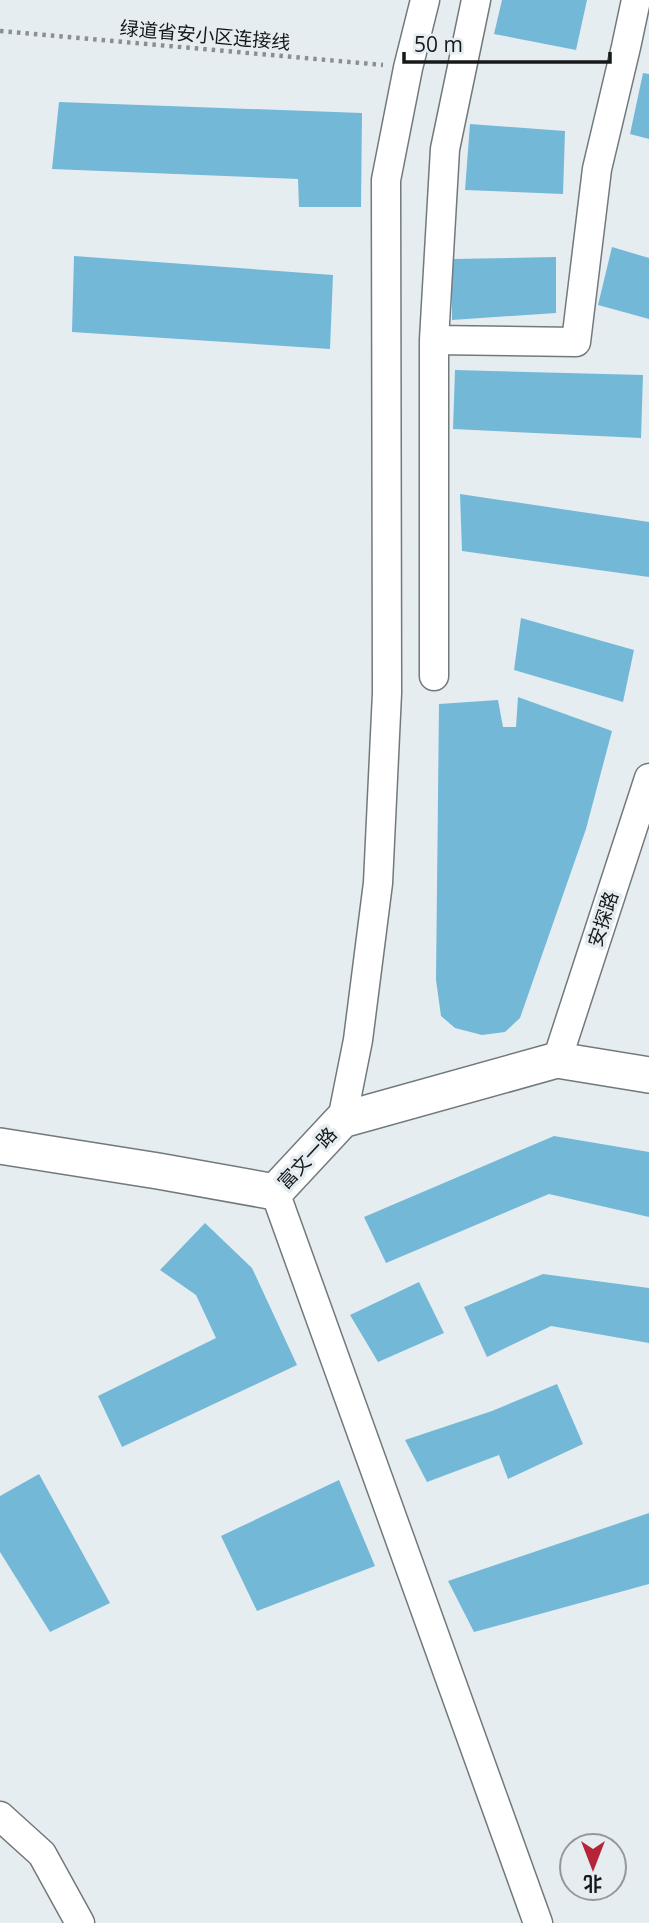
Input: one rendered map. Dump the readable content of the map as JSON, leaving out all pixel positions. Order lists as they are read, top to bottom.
{
  "streets": {
    "street": ["安探路", "富文一路"],
    "path": ["绿道省安小区连接线"]
  },
  "crossings": [
    ["安探路", "富文一路"]
  ],
  "scale_bar": "50 m",
  "north": "bottom"
}
